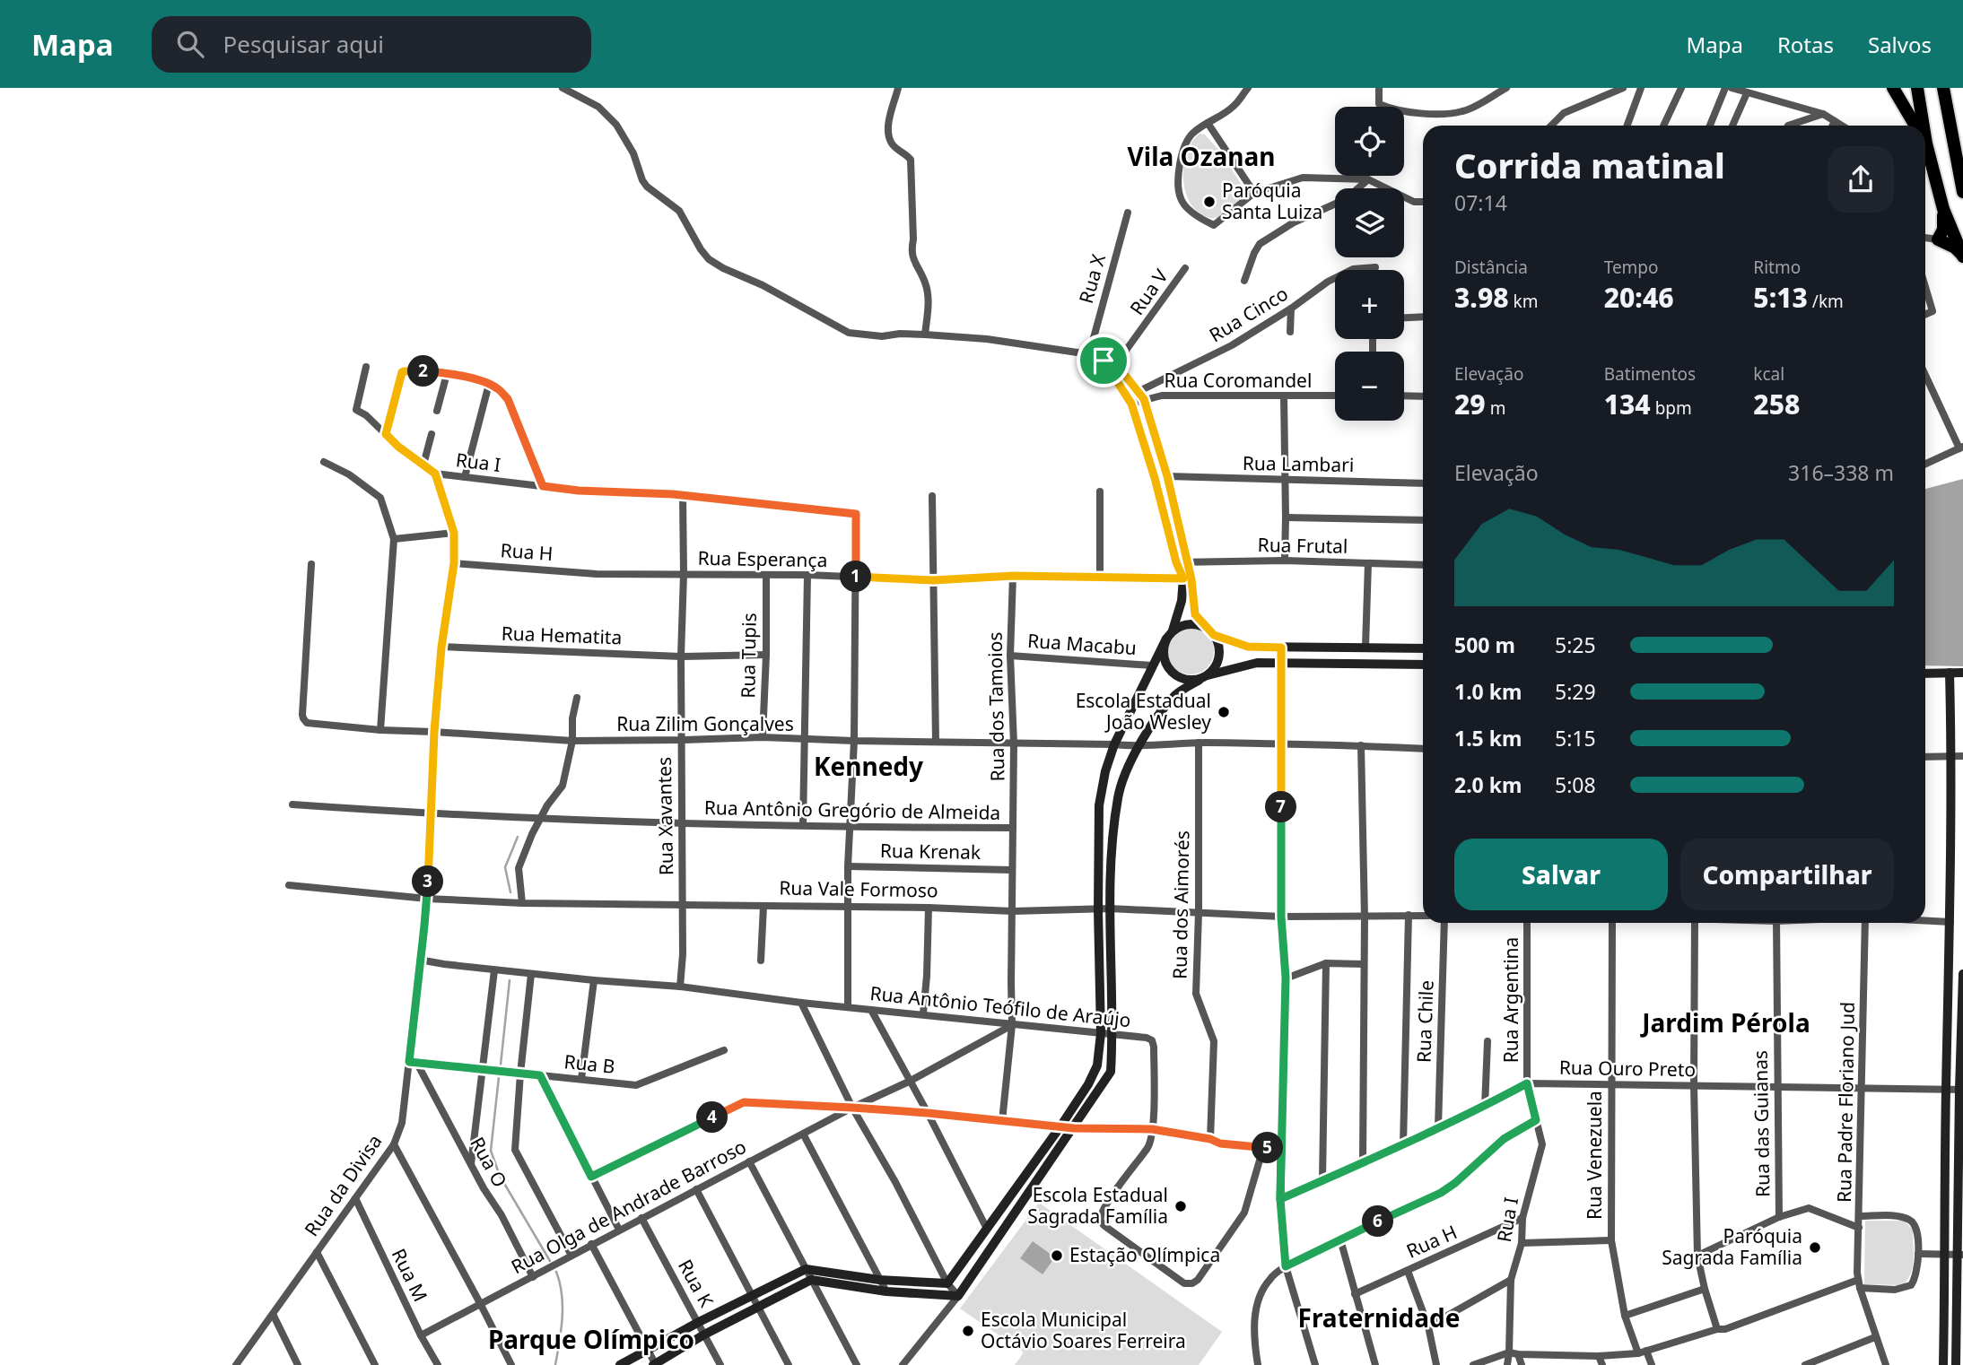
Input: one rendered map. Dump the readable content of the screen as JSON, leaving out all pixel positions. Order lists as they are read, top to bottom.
{
  "streets": {
    "street": [
      "Rua X",
      "Rua V",
      "Rua Cinco",
      "Rua Coromandel",
      "Rua I",
      "Rua Lambari",
      "Rua Frutal",
      "Rua H",
      "Rua Esperança",
      "Rua Hematita",
      "Rua Macabu",
      "Rua Tupis",
      "Rua dos Tamoios",
      "Rua Zilim Gonçalves",
      "Rua Antônio Gregório de Almeida",
      "Rua Xavantes",
      "Rua Krenak",
      "Rua Vale Formoso",
      "Rua dos Aimorés",
      "Rua Argentina",
      "Rua Antônio Teófilo de Araújo",
      "Rua Chile",
      "Rua B",
      "Rua Ouro Preto",
      "Rua Padre Floriano Jud",
      "Rua das Guianas",
      "Rua Venezuela",
      "Rua O",
      "Rua da Divisa",
      "Rua Olga de Andrade Barroso",
      "Rua M",
      "Rua K"
    ]
  },
  "crossings": [
    ["Rua Cinco", "Rua Coromandel"],
    ["Rua I", "Rua H"],
    ["Rua I", "Rua Esperança"],
    ["Rua I", "Rua Xavantes"],
    ["Rua I", "Rua Argentina"],
    ["Rua I", "Rua Ouro Preto"],
    ["Rua I", "Rua da Divisa"],
    ["Rua H", "Rua Esperança"],
    ["Rua H", "Rua da Divisa"],
    ["Rua Esperança", "Rua Tupis"],
    ["Rua Esperança", "Rua dos Tamoios"],
    ["Rua Esperança", "Rua Xavantes"],
    ["Rua Hematita", "Rua Tupis"],
    ["Rua Hematita", "Rua Xavantes"],
    ["Rua Hematita", "Rua da Divisa"],
    ["Rua Macabu", "Rua dos Tamoios"],
    ["Rua Tupis", "Rua Zilim Gonçalves"],
    ["Rua dos Tamoios", "Rua Zilim Gonçalves"],
    ["Rua dos Tamoios", "Rua Antônio Gregório de Almeida"],
    ["Rua dos Tamoios", "Rua Krenak"],
    ["Rua dos Tamoios", "Rua Vale Formoso"],
    ["Rua dos Tamoios", "Rua Antônio Teófilo de Araújo"],
    ["Rua dos Tamoios", "Rua Olga de Andrade Barroso"],
    ["Rua Zilim Gonçalves", "Rua Xavantes"],
    ["Rua Zilim Gonçalves", "Rua dos Aimorés"],
    ["Rua Zilim Gonçalves", "Rua da Divisa"],
    ["Rua Antônio Gregório de Almeida", "Rua Xavantes"],
    ["Rua Antônio Gregório de Almeida", "Rua da Divisa"],
    ["Rua Xavantes", "Rua Vale Formoso"],
    ["Rua Xavantes", "Rua Antônio Teófilo de Araújo"],
    ["Rua Vale Formoso", "Rua dos Aimorés"],
    ["Rua Vale Formoso", "Rua da Divisa"],
    ["Rua Argentina", "Rua Ouro Preto"],
    ["Rua Antônio Teófilo de Araújo", "Rua da Divisa"],
    ["Rua Antônio Teófilo de Araújo", "Rua Olga de Andrade Barroso"],
    ["Rua B", "Rua O"],
    ["Rua B", "Rua da Divisa"],
    ["Rua Ouro Preto", "Rua Padre Floriano Jud"],
    ["Rua Ouro Preto", "Rua das Guianas"],
    ["Rua Ouro Preto", "Rua Venezuela"],
    ["Rua O", "Rua da Divisa"],
    ["Rua O", "Rua Olga de Andrade Barroso"],
    ["Rua da Divisa", "Rua M"],
    ["Rua Olga de Andrade Barroso", "Rua M"],
    ["Rua Olga de Andrade Barroso", "Rua K"]
  ],
  "districts": [
    "Vila Ozanan",
    "Kennedy",
    "Jardim Pérola",
    "Fraternidade",
    "Parque Olímpico"
  ],
  "places": [
    "Paróquia Santa Luiza",
    "Escola Estadual João Wesley",
    "Escola Estadual Sagrada Família",
    "Paróquia Sagrada Família",
    "Estação Olímpica",
    "Escola Municipal Octávio Soares Ferreira"
  ],
  "page": {
    "header": "Mapa",
    "search": "Pesquisar aqui",
    "nav": ["Mapa", "Rotas", "Salvos"],
    "map_buttons": ["+", "−"],
    "heading": ["Corrida matinal", "07:14"],
    "stats": [
      ["Distância", "3.98 km"],
      ["Tempo", "20:46"],
      ["Ritmo", "5:13 /km"],
      ["Elevação", "29 m"],
      ["Batimentos", "134 bpm"],
      ["kcal", "258"]
    ],
    "pins": [
      "2",
      "1",
      "7",
      "3",
      "4",
      "5",
      "6"
    ],
    "chart": ["Elevação", "316–338 m"],
    "list": [
      {
        "name": "500 m",
        "note": "5:25"
      },
      {
        "name": "1.0 km",
        "note": "5:29"
      },
      {
        "name": "1.5 km",
        "note": "5:15"
      },
      {
        "name": "2.0 km",
        "note": "5:08"
      }
    ],
    "buttons": ["Salvar", "Compartilhar"]
  }
}
